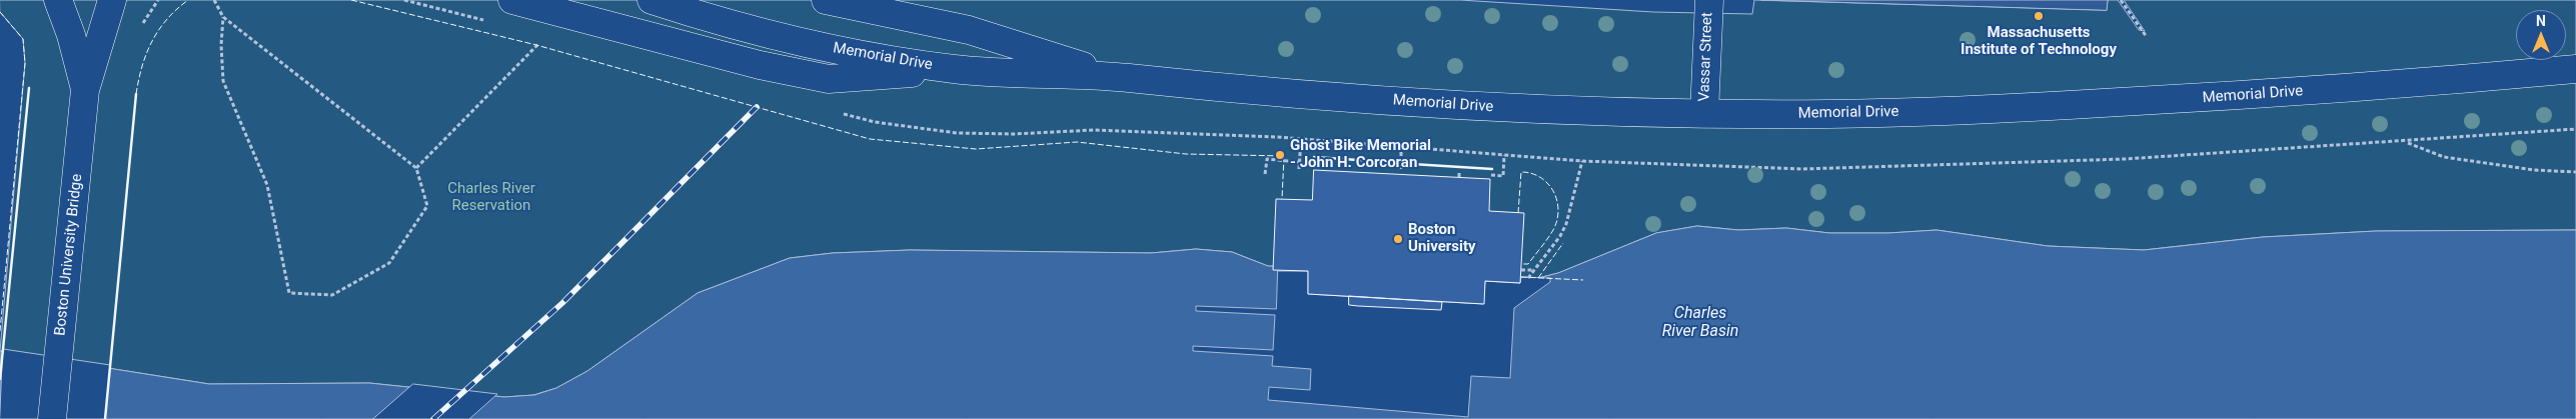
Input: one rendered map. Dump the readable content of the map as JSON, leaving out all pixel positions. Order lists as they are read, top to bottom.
{
  "streets": {
    "main road": ["Memorial Drive", "Vassar Street", "Boston University Bridge"]
  },
  "crossings": [
    ["Memorial Drive", "Vassar Street"]
  ],
  "water": ["Charles River Basin"],
  "parks": ["Charles River Reservation"],
  "places": ["Massachusetts Institute of Technology", "Ghost Bike Memorial - John H. Corcoran", "Boston University"],
  "north": "top"
}
